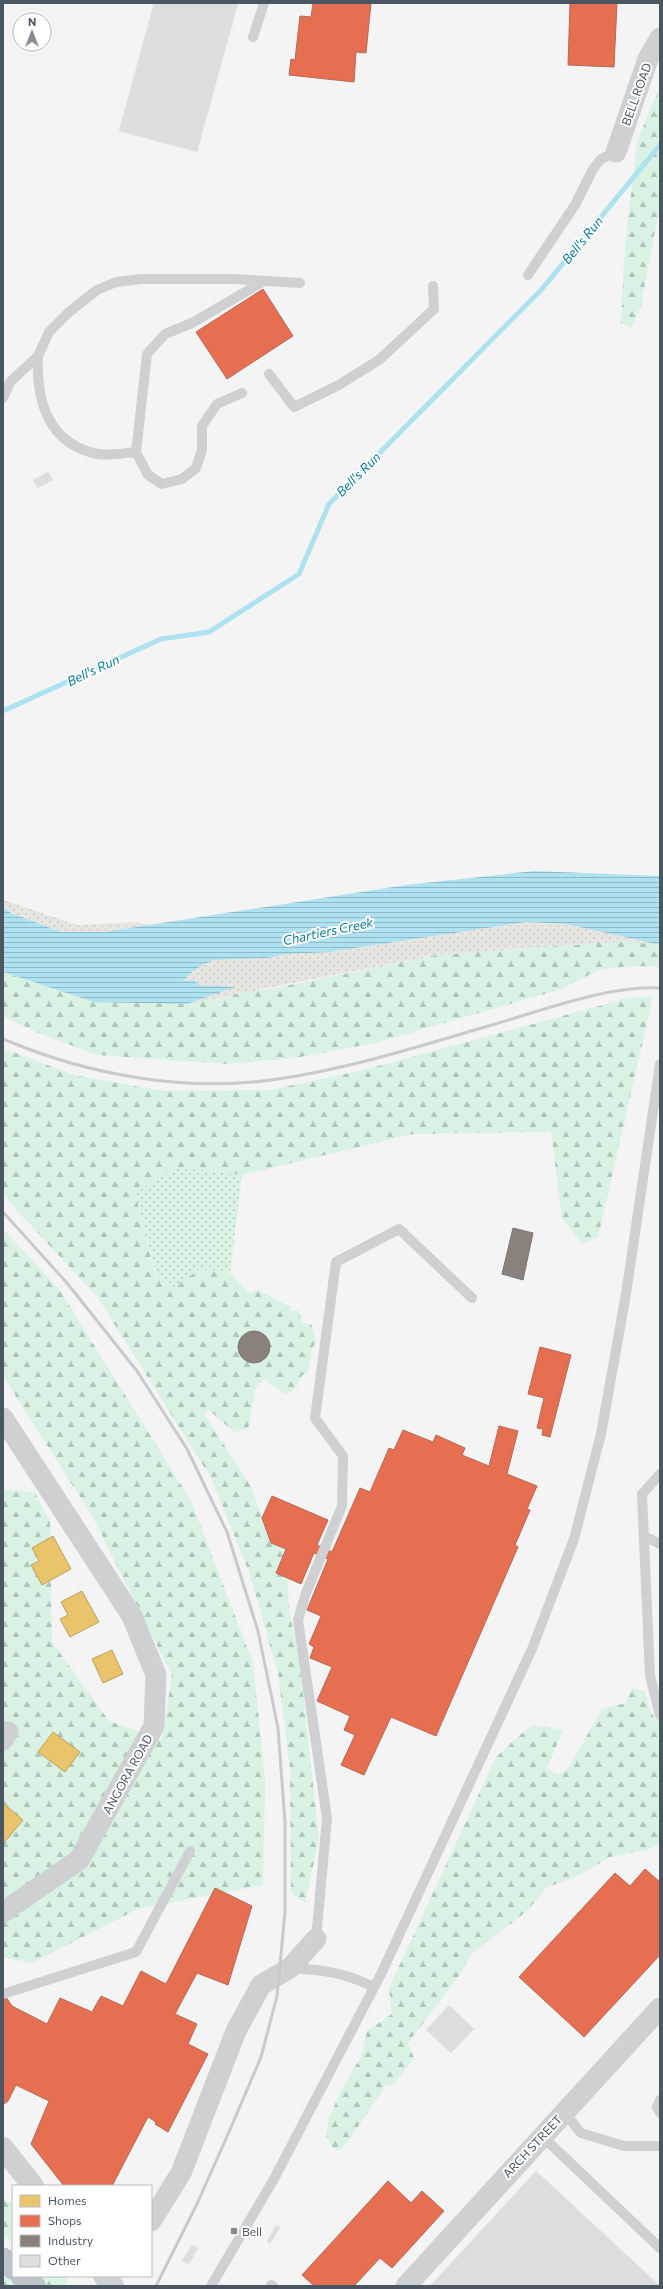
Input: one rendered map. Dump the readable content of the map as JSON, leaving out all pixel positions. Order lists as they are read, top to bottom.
{
  "streets": {
    "street": ["BELL ROAD", "ANGORA ROAD", "ARCH STREET"]
  },
  "water": ["Bell's Run", "Chartiers Creek"],
  "places": {
    "transit": ["Bell"]
  },
  "legend": [
    "Homes",
    "Shops",
    "Industry",
    "Other"
  ],
  "north": "top"
}
